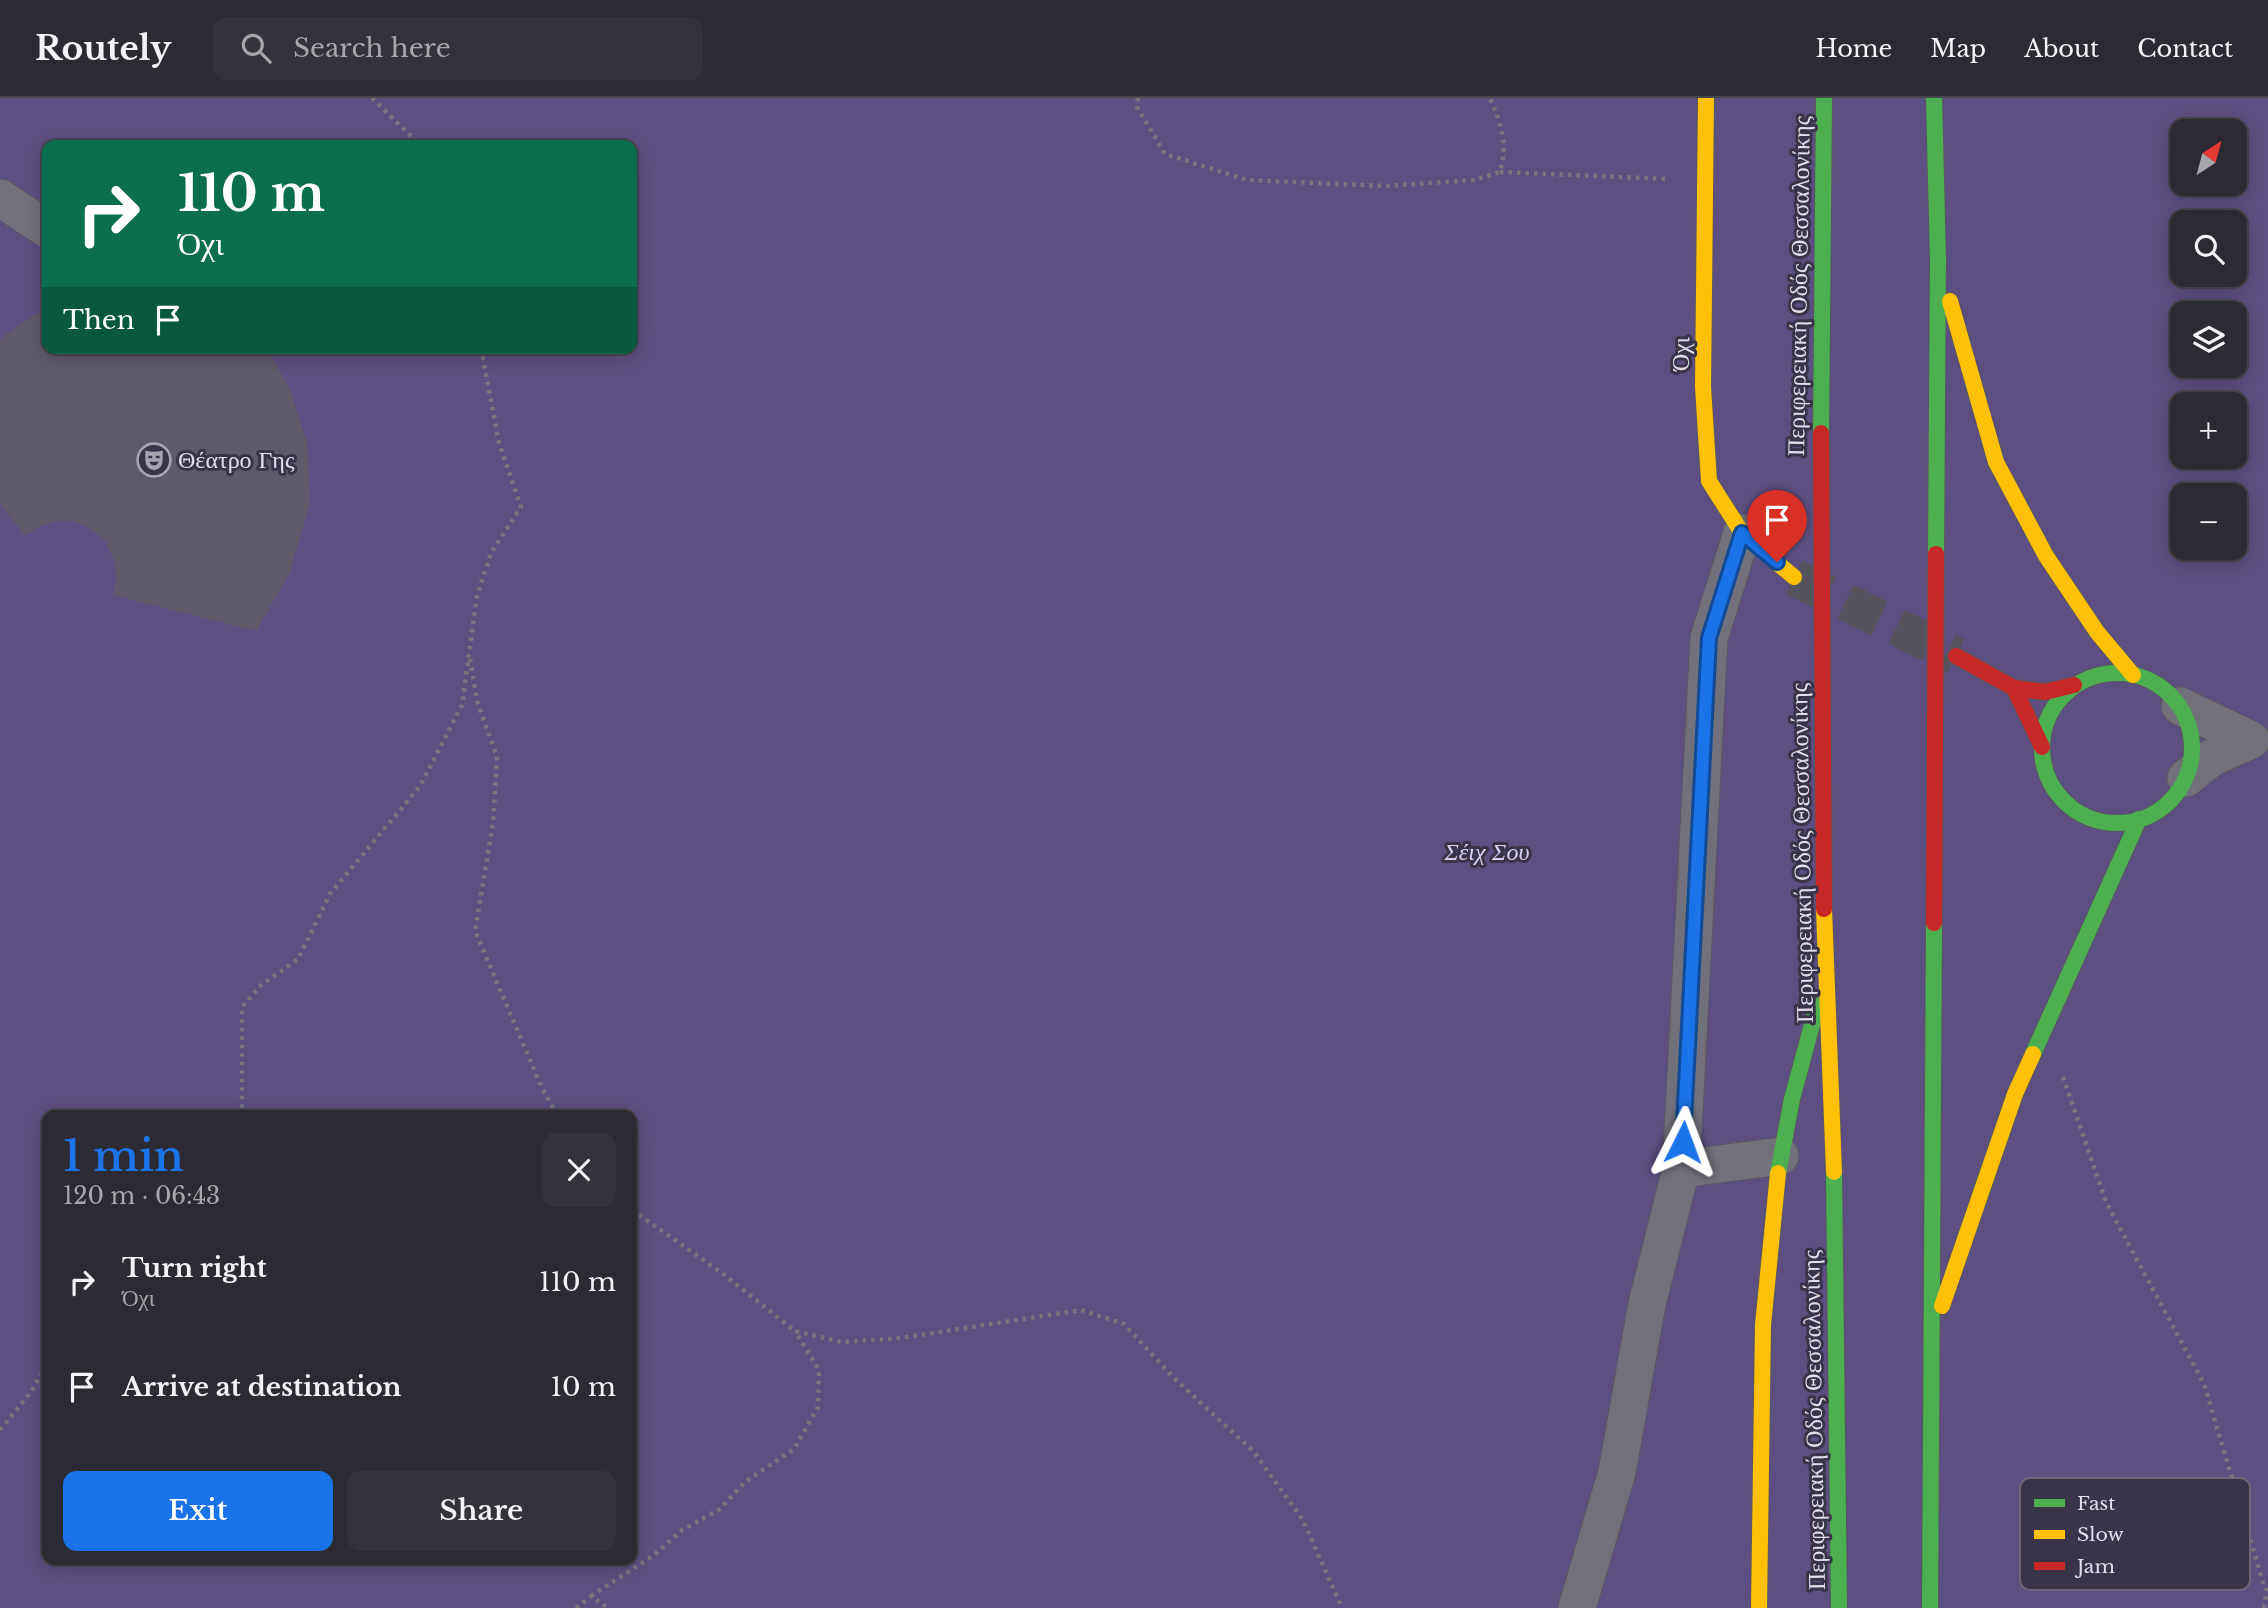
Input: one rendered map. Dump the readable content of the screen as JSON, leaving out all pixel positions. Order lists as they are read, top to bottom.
{
  "streets": {
    "main road": ["Περιφερειακή Οδός Θεσσαλονίκης", "Όχι"]
  },
  "parks": ["Σέιχ Σου"],
  "places": {
    "theatre": ["Θέατρο Γης"]
  },
  "legend": ["Fast", "Slow", "Jam"],
  "north": "top right",
  "page": {
    "header": "Routely",
    "search": "Search here",
    "nav": [
      "Home",
      "Map",
      "About",
      "Contact"
    ],
    "map_buttons": ["+", "−"],
    "turn": ["110 m", "Όχι"],
    "then": "Then",
    "heading": ["1 min", "120 m · 06:43"],
    "list": [
      {
        "name": "Turn right",
        "note": "Όχι",
        "value": "110 m"
      },
      {
        "name": "Arrive at destination",
        "value": "10 m"
      }
    ],
    "buttons": ["Exit", "Share"]
  }
}
